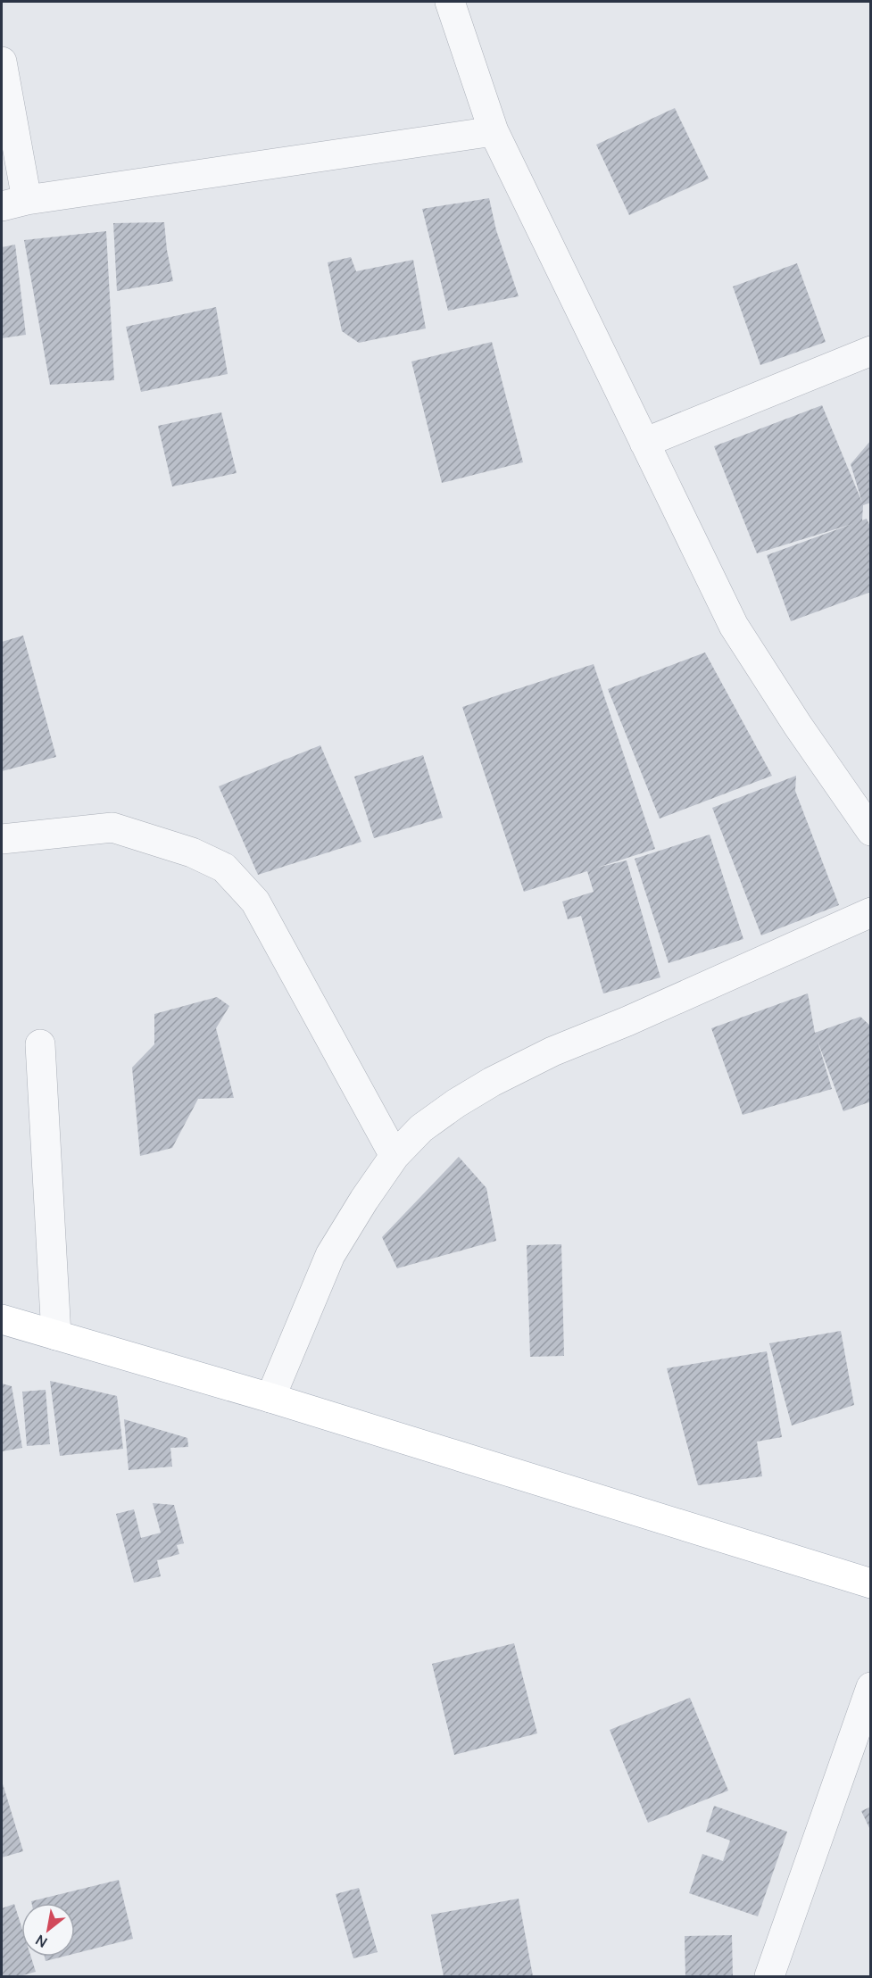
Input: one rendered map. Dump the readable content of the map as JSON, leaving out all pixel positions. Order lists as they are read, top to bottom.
{
  "north": "bottom left"
}
